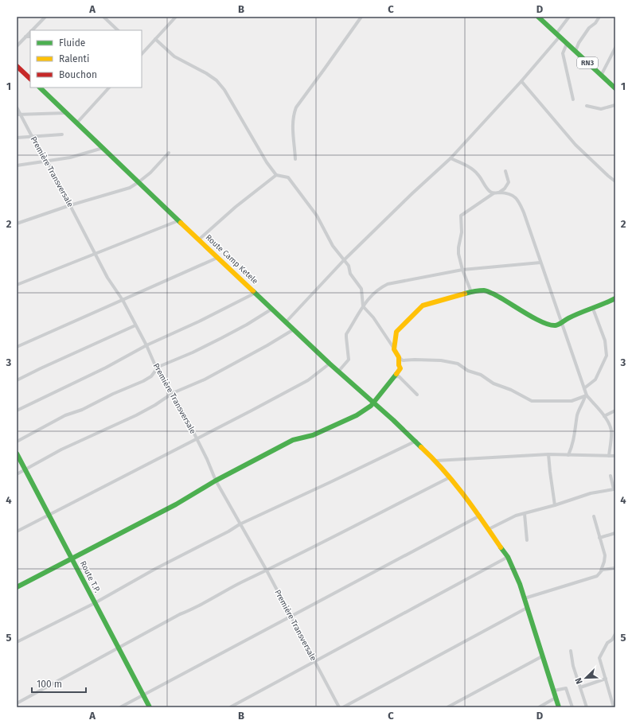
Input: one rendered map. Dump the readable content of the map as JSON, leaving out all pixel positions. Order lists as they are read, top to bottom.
{
  "streets": {
    "main road": ["RN3", "Route Camp Ketele", "Route T.P."],
    "street": ["Première Transversale"]
  },
  "legend": ["Fluide", "Ralenti", "Bouchon"],
  "scale_bar": "100 m",
  "north": "bottom left",
  "grid": {
    "columns": [
      "A",
      "B",
      "C",
      "D"
    ],
    "rows": [
      "1",
      "2",
      "3",
      "4",
      "5"
    ]
  }
}
